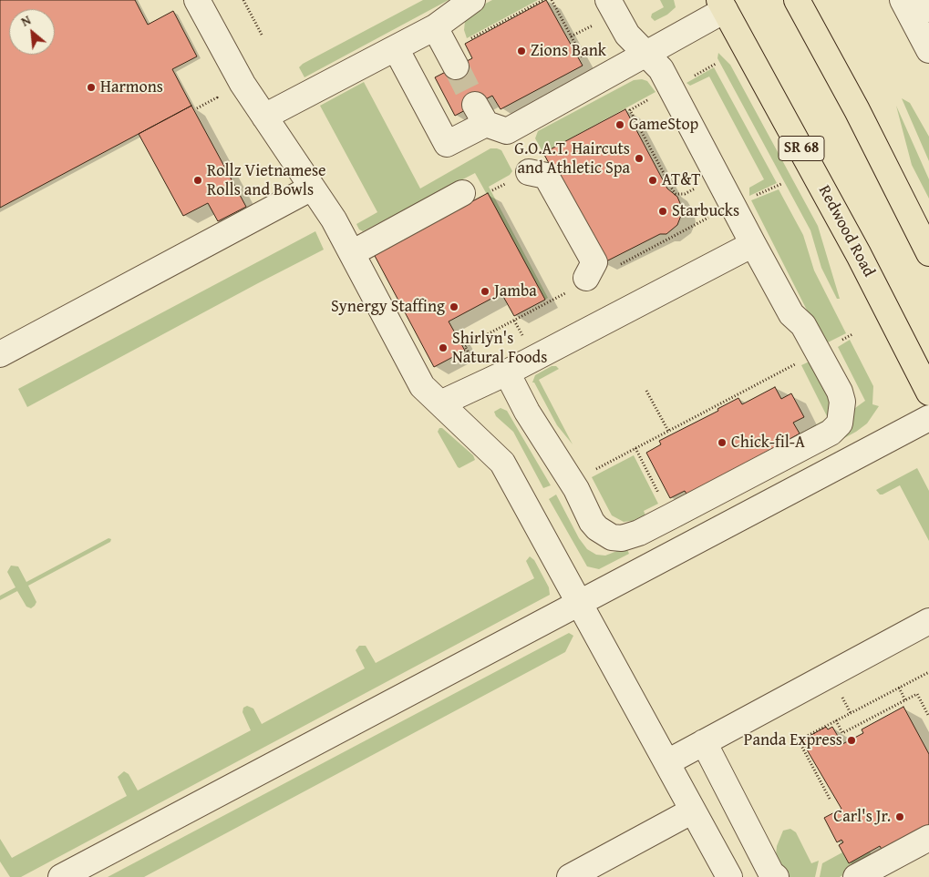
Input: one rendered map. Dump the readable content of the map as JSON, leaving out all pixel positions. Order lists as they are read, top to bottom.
{
  "streets": {
    "main road": ["SR 68", "Redwood Road"]
  },
  "places": [
    "Zions Bank",
    "Harmons",
    "GameStop",
    "G.O.A.T. Haircuts and Athletic Spa",
    "Rollz Vietnamese Rolls and Bowls",
    "AT&T",
    "Starbucks",
    "Jamba",
    "Synergy Staffing",
    "Shirlyn's Natural Foods",
    "Chick-fil-A",
    "Panda Express",
    "Carl's Jr."
  ],
  "north": "top left"
}
